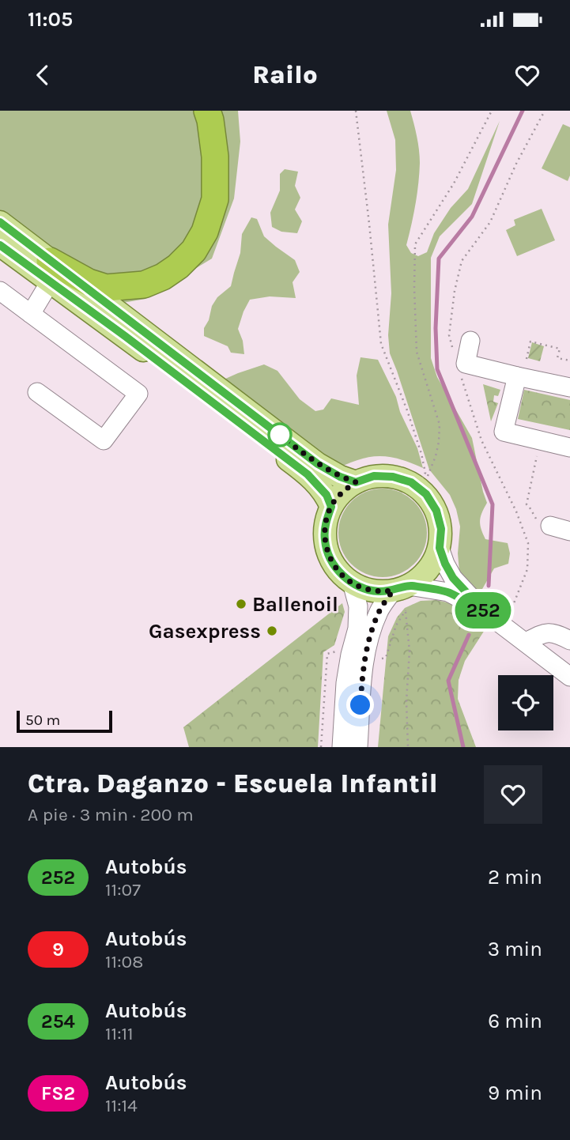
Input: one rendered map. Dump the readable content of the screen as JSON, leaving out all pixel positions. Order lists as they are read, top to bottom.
{
  "places": ["Ballenoil", "Gasexpress"],
  "lines": ["bus line 252"],
  "scale_bar": "50 m",
  "page": {
    "status": "11:05",
    "header": "Railo",
    "on_map": "252",
    "scale": "50 m",
    "heading": ["Ctra. Daganzo - Escuela Infantil", "A pie · 3 min · 200 m"],
    "list": [
      {
        "mark": "252",
        "name": "Autobús",
        "note": "11:07",
        "value": "2 min"
      },
      {
        "mark": "9",
        "name": "Autobús",
        "note": "11:08",
        "value": "3 min"
      },
      {
        "mark": "254",
        "name": "Autobús",
        "note": "11:11",
        "value": "6 min"
      },
      {
        "mark": "FS2",
        "name": "Autobús",
        "note": "11:14",
        "value": "9 min"
      }
    ]
  }
}
